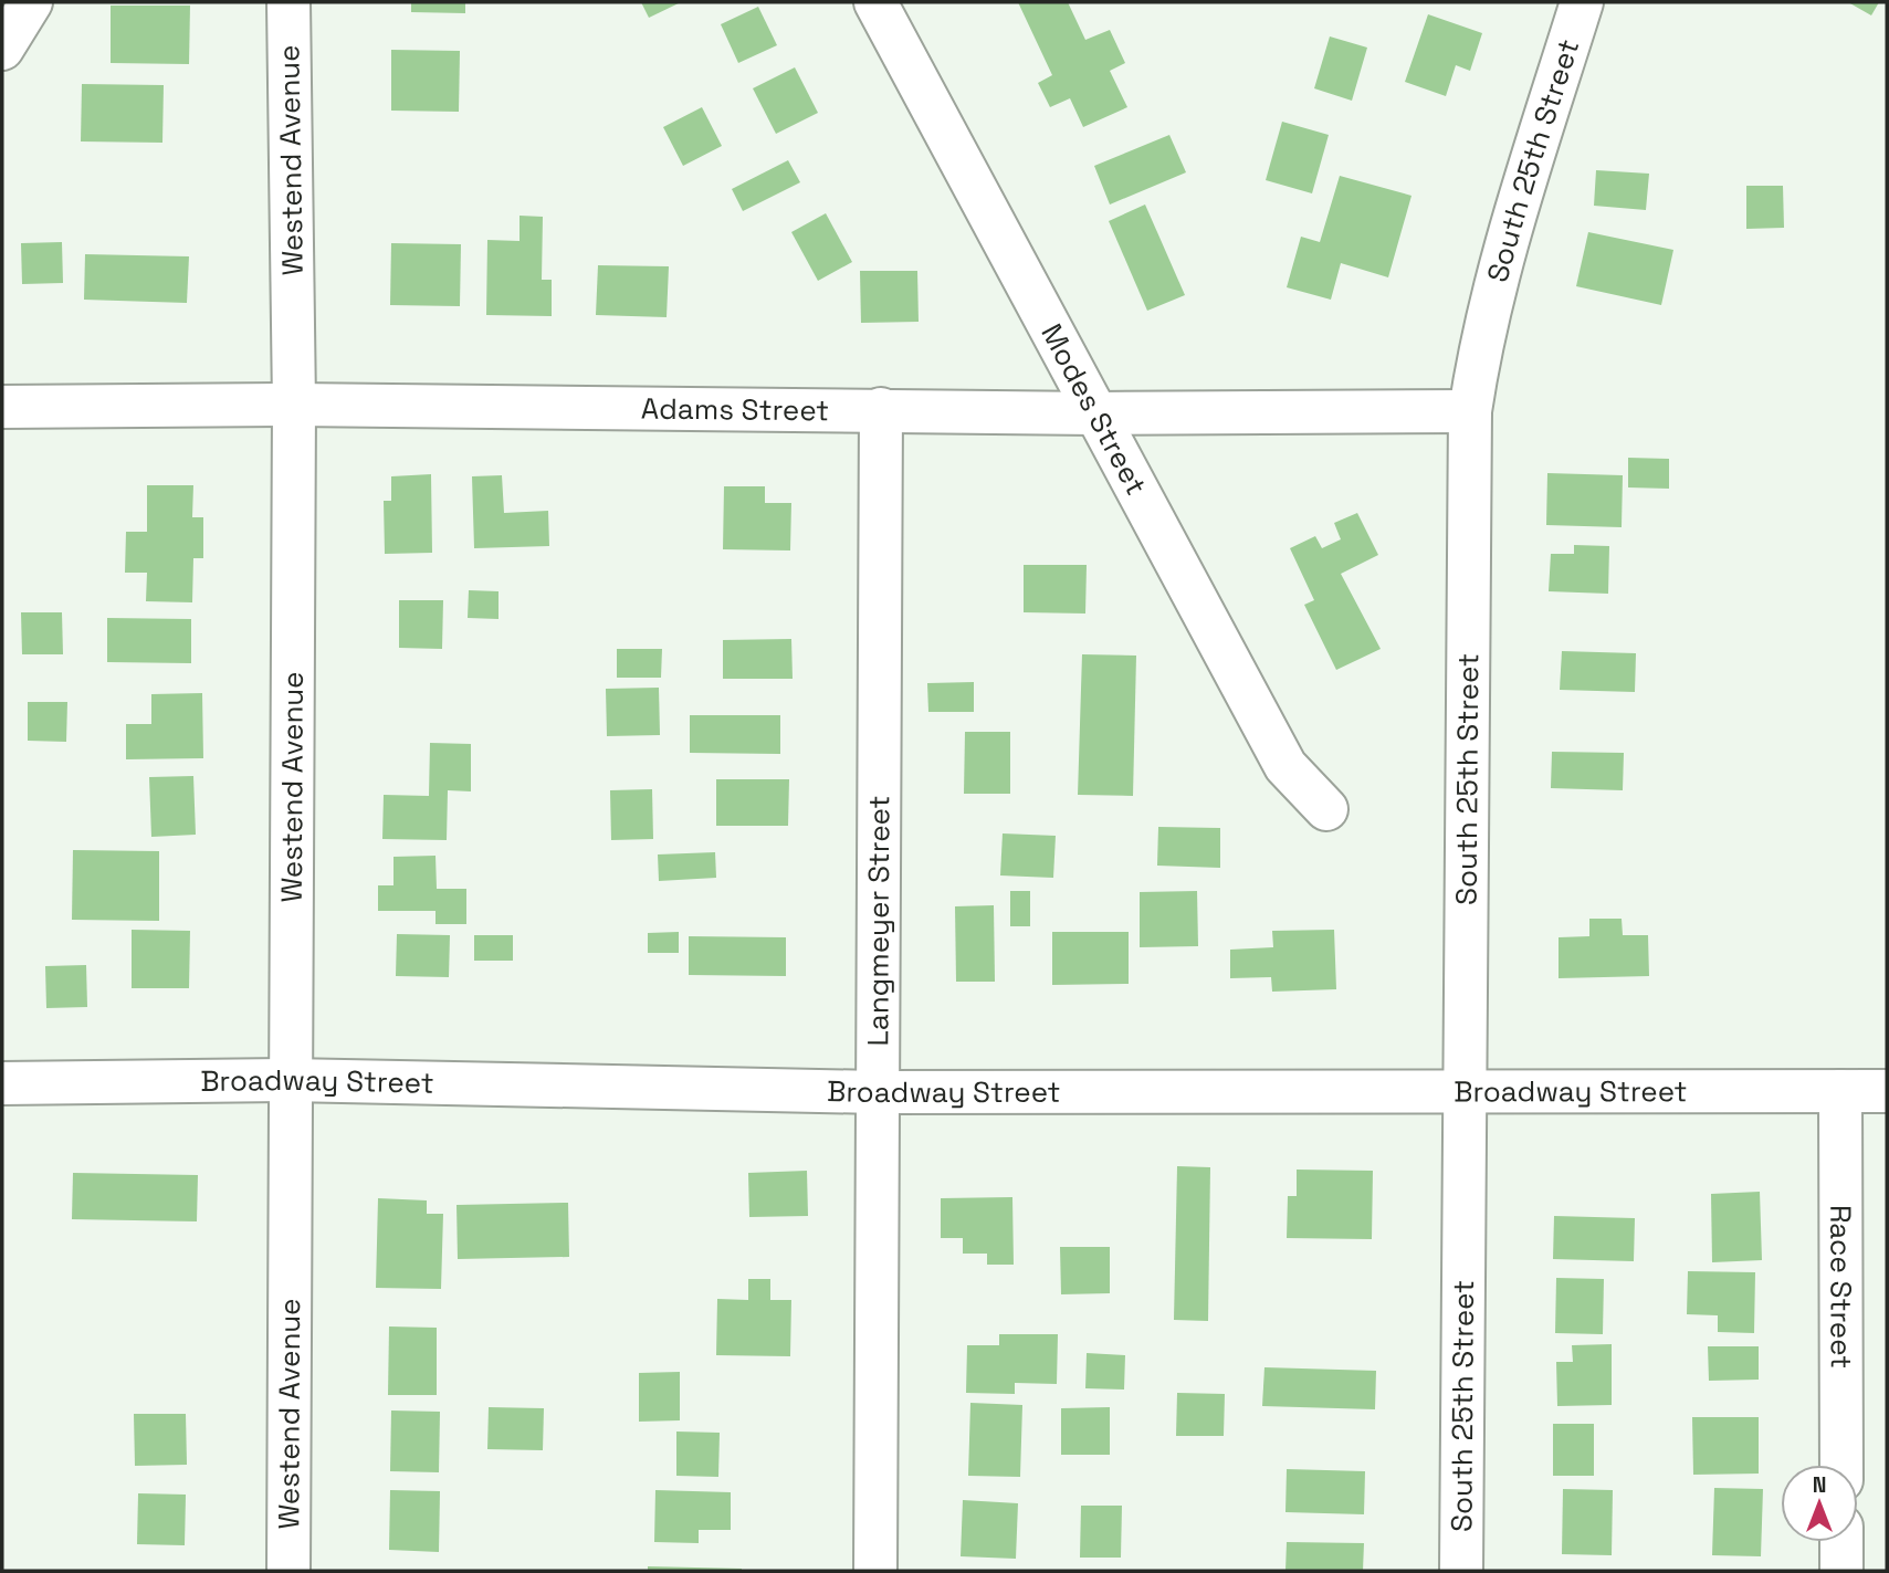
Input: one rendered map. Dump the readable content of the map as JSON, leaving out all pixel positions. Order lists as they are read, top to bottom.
{
  "streets": {
    "street": [
      "Westend Avenue",
      "South 25th Street",
      "Adams Street",
      "Modes Street",
      "Langmeyer Street",
      "Broadway Street",
      "Race Street"
    ]
  },
  "crossings": [
    ["Westend Avenue", "Adams Street"],
    ["Westend Avenue", "Broadway Street"],
    ["South 25th Street", "Adams Street"],
    ["South 25th Street", "Broadway Street"],
    ["Adams Street", "Modes Street"],
    ["Adams Street", "Langmeyer Street"],
    ["Langmeyer Street", "Broadway Street"],
    ["Broadway Street", "Race Street"]
  ],
  "north": "top"
}
